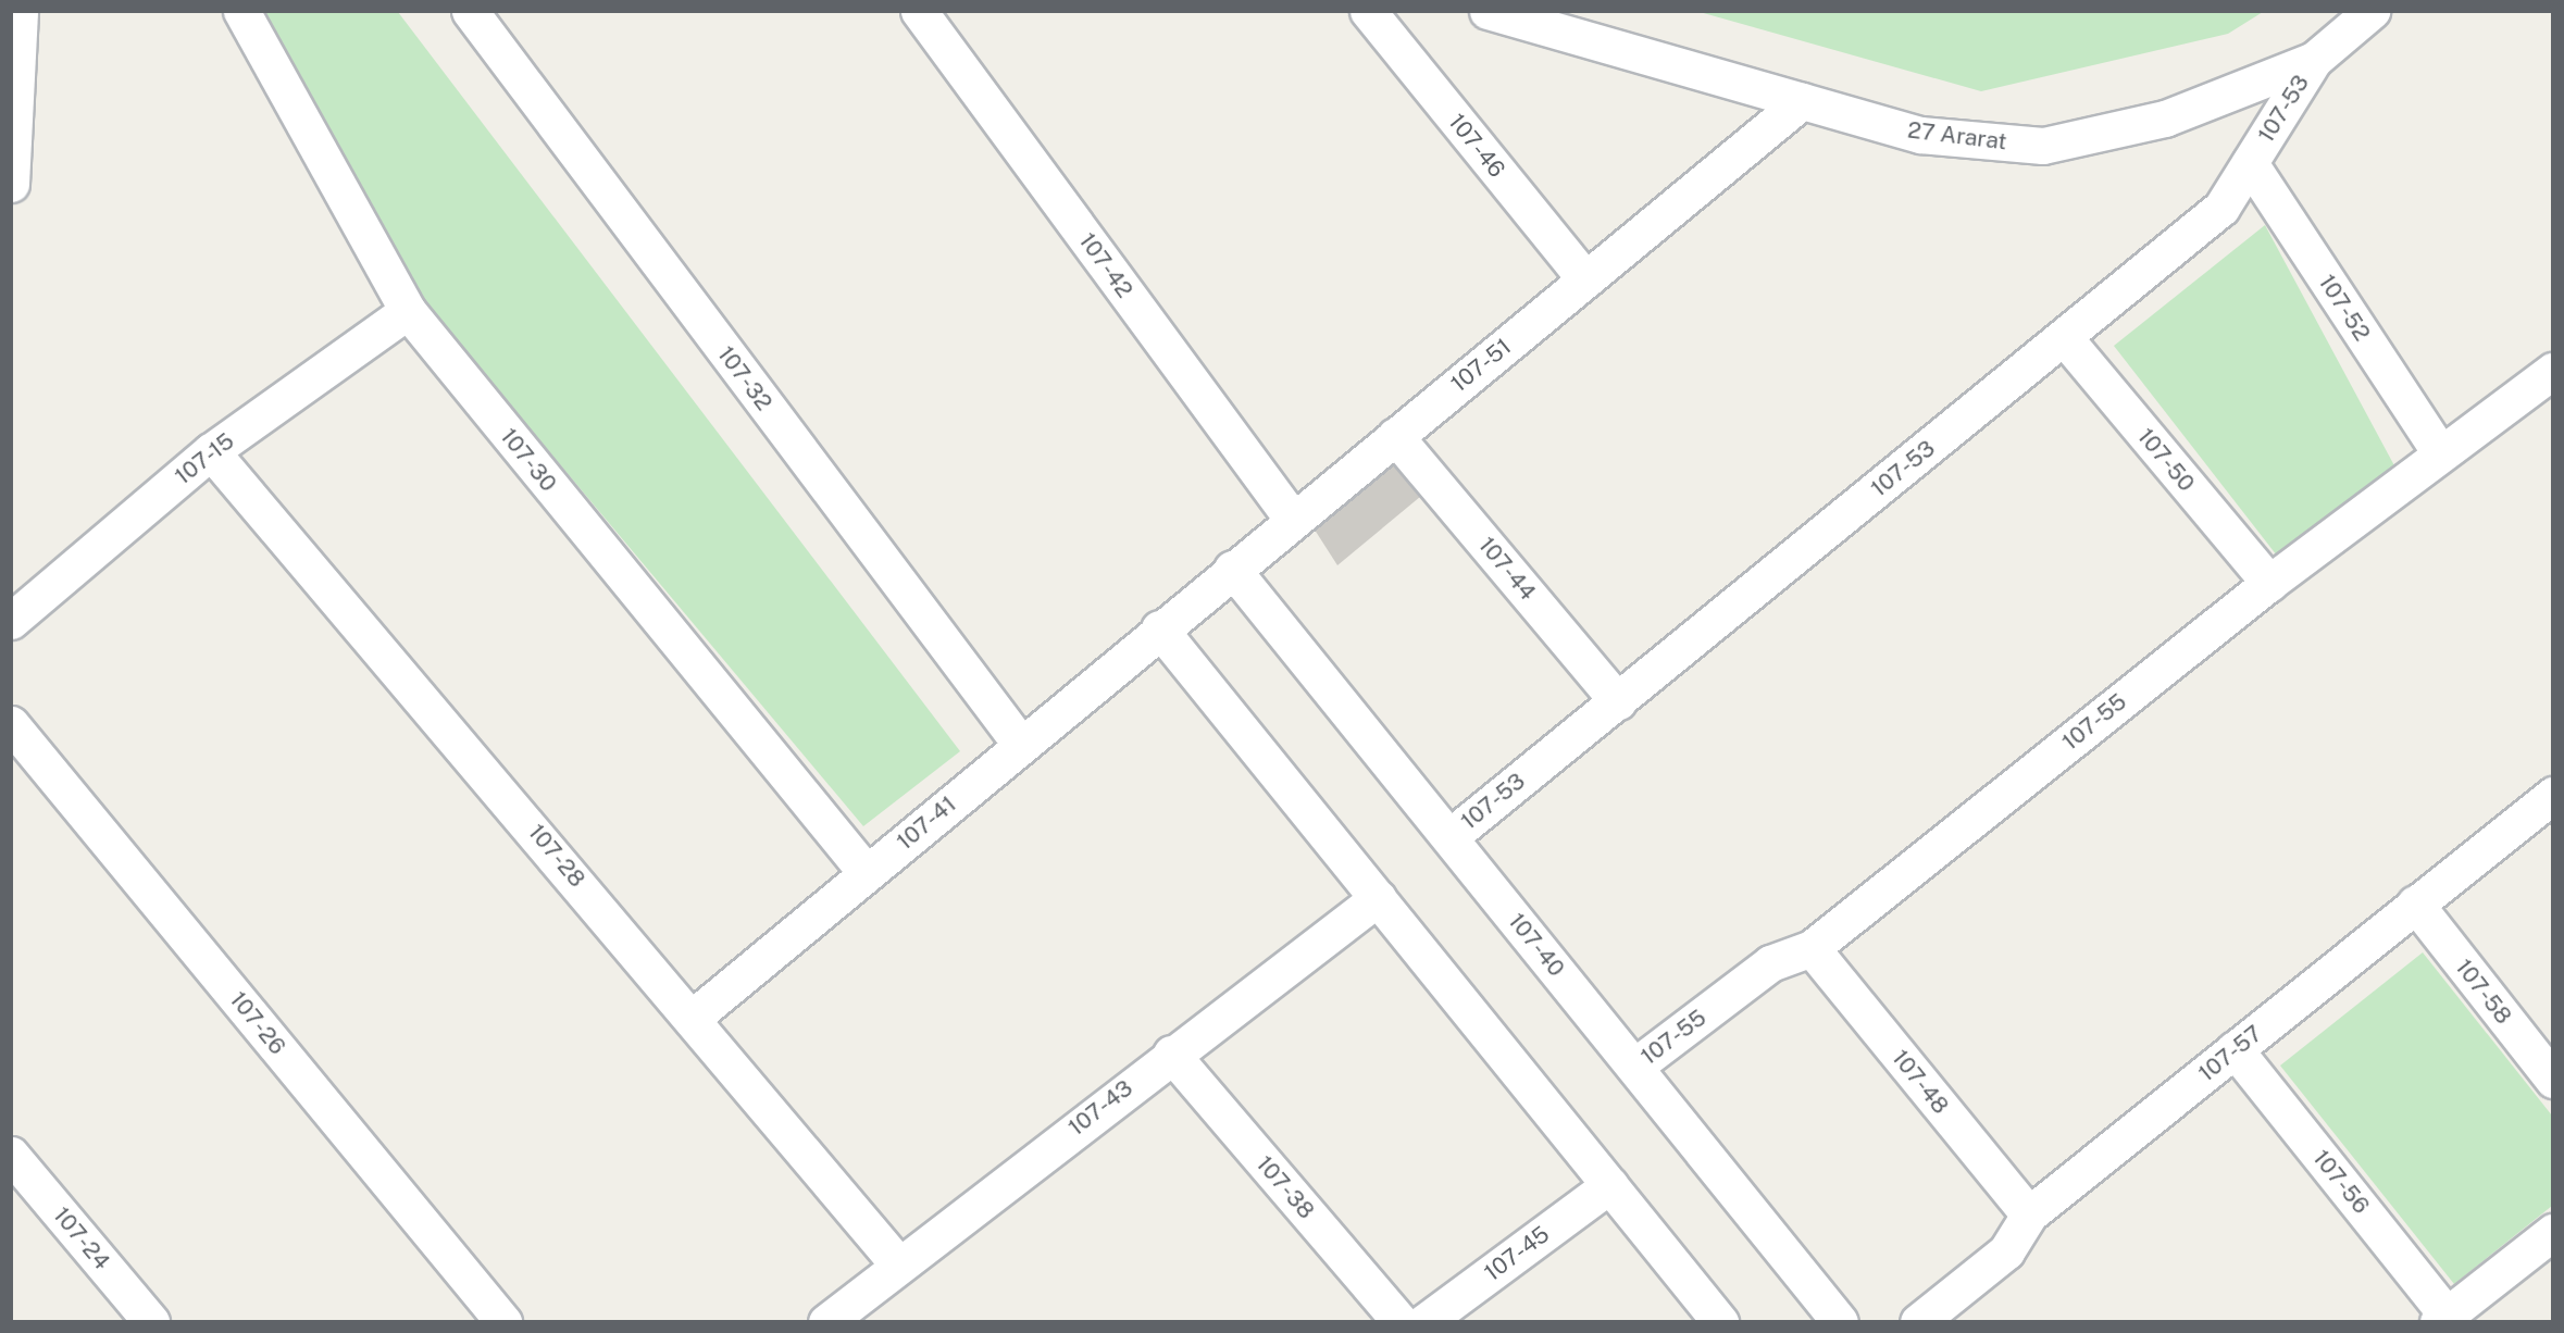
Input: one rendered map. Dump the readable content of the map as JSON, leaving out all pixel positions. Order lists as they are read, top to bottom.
{
  "streets": {
    "street": [
      "107-53",
      "27 Ararat",
      "107-46",
      "107-42",
      "107-52",
      "107-51",
      "107-32",
      "107-15",
      "107-30",
      "107-50",
      "107-44",
      "107-55",
      "107-41",
      "107-28",
      "107-40",
      "107-58",
      "107-26",
      "107-57",
      "107-48",
      "107-43",
      "107-56",
      "107-38",
      "107-24",
      "107-45"
    ]
  },
  "crossings": [
    ["107-53", "27 Ararat"],
    ["107-53", "107-52"],
    ["107-53", "107-50"],
    ["107-53", "107-44"],
    ["107-53", "107-40"],
    ["27 Ararat", "107-51"],
    ["107-46", "107-51"],
    ["107-42", "107-51"],
    ["107-52", "107-55"],
    ["107-51", "107-44"],
    ["107-51", "107-41"],
    ["107-51", "107-40"],
    ["107-32", "107-41"],
    ["107-15", "107-30"],
    ["107-15", "107-28"],
    ["107-30", "107-41"],
    ["107-50", "107-55"],
    ["107-55", "107-40"],
    ["107-55", "107-48"],
    ["107-41", "107-28"],
    ["107-28", "107-43"],
    ["107-58", "107-57"],
    ["107-57", "107-48"],
    ["107-57", "107-56"],
    ["107-43", "107-38"]
  ]
}
